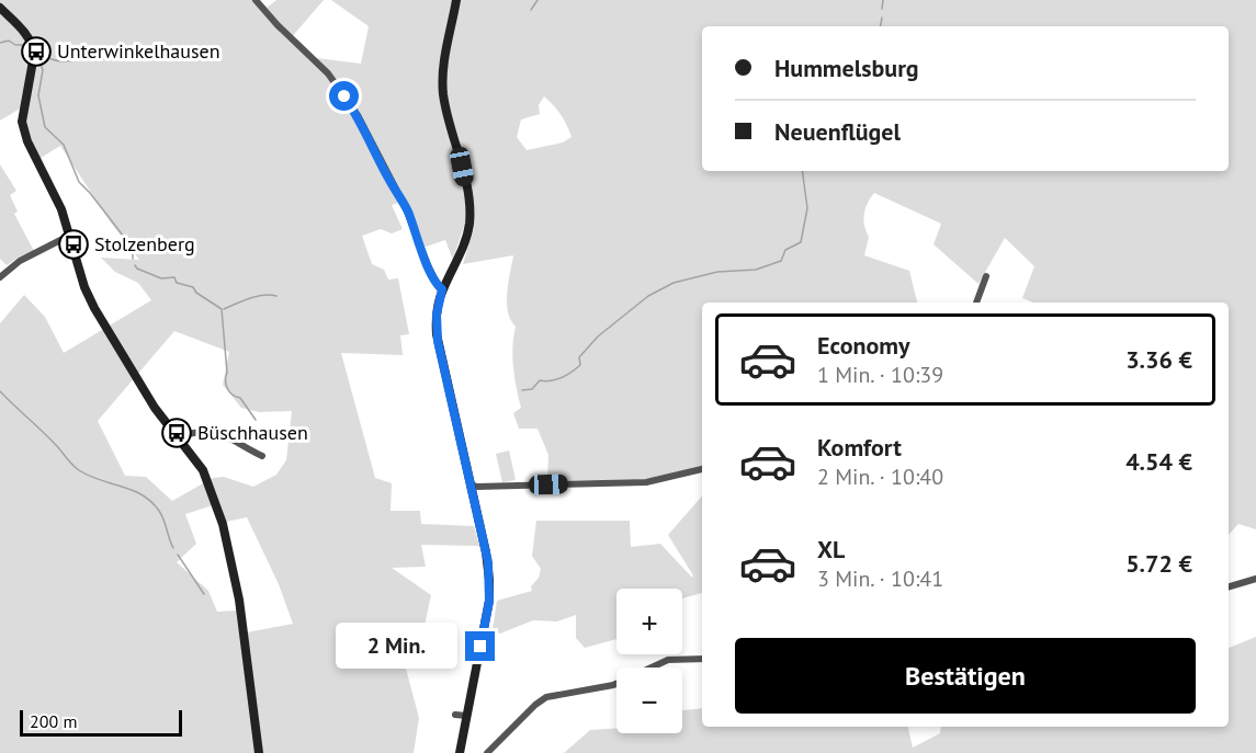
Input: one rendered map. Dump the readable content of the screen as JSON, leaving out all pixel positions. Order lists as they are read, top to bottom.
{
  "places": {
    "bus stop": ["Unterwinkelhausen", "Stolzenberg", "Büschhausen"]
  },
  "scale_bar": "200 m",
  "page": {
    "banner": ["Hummelsburg", "Neuenflügel"],
    "list": [
      {
        "name": "Economy",
        "note": "1 Min. · 10:39",
        "value": "3.36 €"
      },
      {
        "name": "Komfort",
        "note": "2 Min. · 10:40",
        "value": "4.54 €"
      },
      {
        "name": "XL",
        "note": "3 Min. · 10:41",
        "value": "5.72 €"
      }
    ],
    "map_buttons": ["+", "−"],
    "bubble": "2 Min.",
    "buttons": "Bestätigen",
    "scale": "200 m"
  }
}
